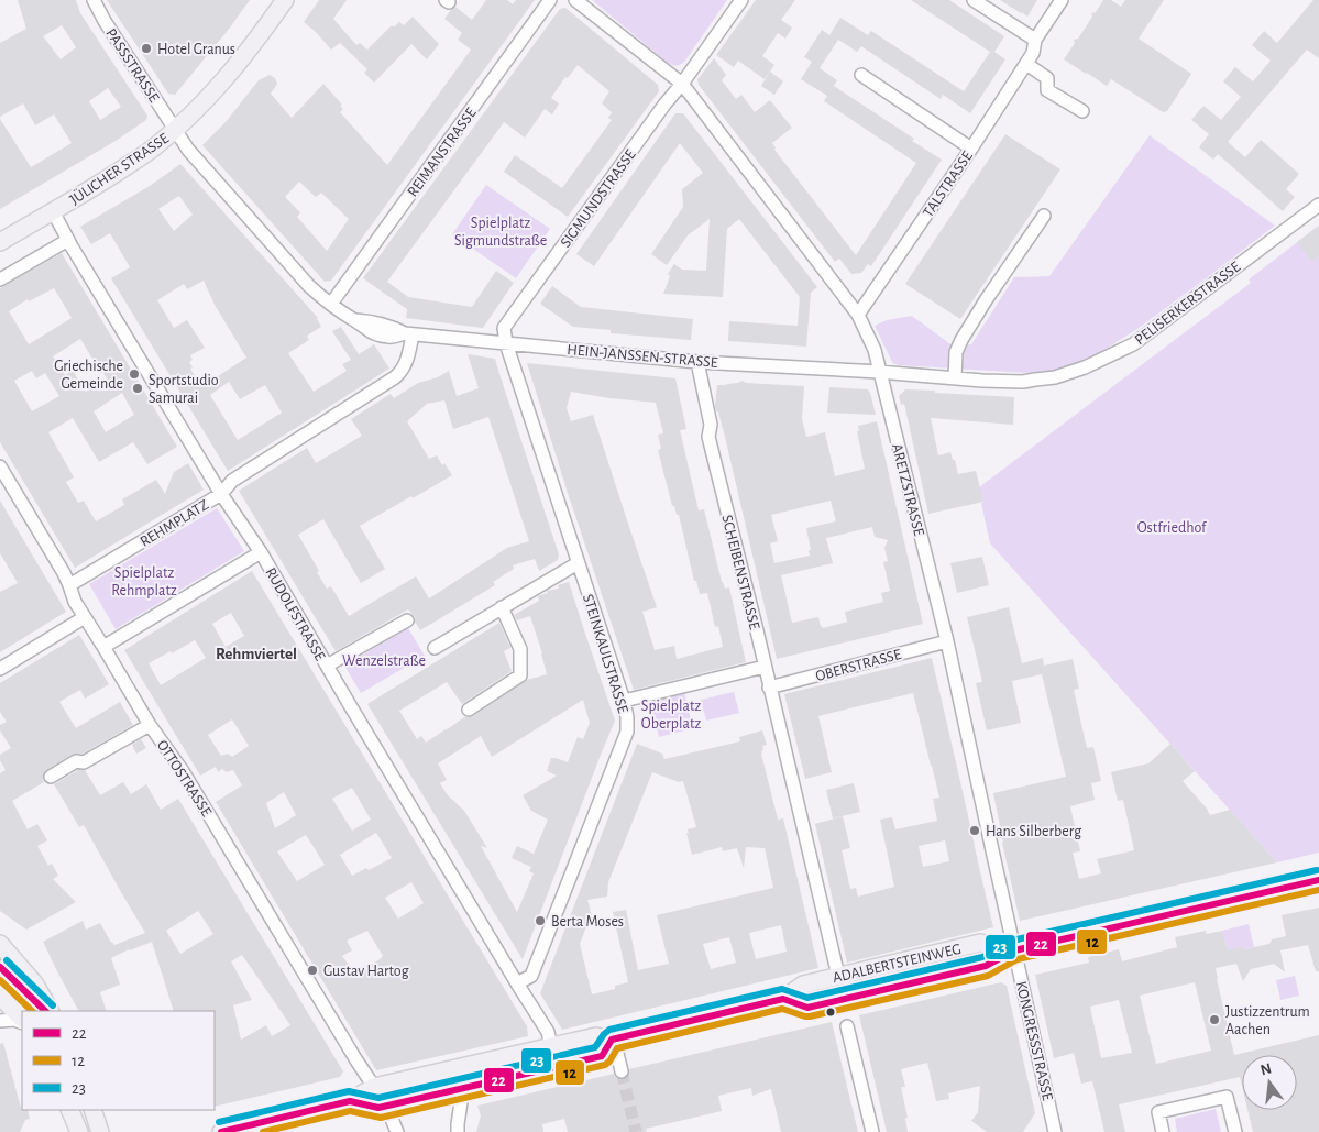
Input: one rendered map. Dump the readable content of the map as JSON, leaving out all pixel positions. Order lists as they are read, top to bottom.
{
  "streets": {
    "main road": ["JÜLICHER STRASSE", "ADALBERTSTEINWEG"],
    "street": [
      "PASSSTRASSE",
      "REIMANSTRASSE",
      "TALSTRASSE",
      "SIGMUNDSTRASSE",
      "PELISERKERSTRASSE",
      "HEIN-JANSSEN-STRASSE",
      "ARETZSTRASSE",
      "REHMPLATZ",
      "SCHEIBENSTRASSE",
      "RUDOLFSTRASSE",
      "STEINKAULSTRASSE",
      "OBERSTRASSE",
      "OTTOSTRASSE",
      "KONGRESSSTRASSE"
    ]
  },
  "crossings": [
    ["PASSSTRASSE", "JÜLICHER STRASSE"],
    ["PASSSTRASSE", "HEIN-JANSSEN-STRASSE"],
    ["REIMANSTRASSE", "HEIN-JANSSEN-STRASSE"],
    ["JÜLICHER STRASSE", "HEIN-JANSSEN-STRASSE"],
    ["JÜLICHER STRASSE", "RUDOLFSTRASSE"],
    ["TALSTRASSE", "ARETZSTRASSE"],
    ["SIGMUNDSTRASSE", "HEIN-JANSSEN-STRASSE"],
    ["SIGMUNDSTRASSE", "ARETZSTRASSE"],
    ["SIGMUNDSTRASSE", "STEINKAULSTRASSE"],
    ["PELISERKERSTRASSE", "HEIN-JANSSEN-STRASSE"],
    ["PELISERKERSTRASSE", "ARETZSTRASSE"],
    ["HEIN-JANSSEN-STRASSE", "ARETZSTRASSE"],
    ["HEIN-JANSSEN-STRASSE", "SCHEIBENSTRASSE"],
    ["HEIN-JANSSEN-STRASSE", "STEINKAULSTRASSE"],
    ["ARETZSTRASSE", "OBERSTRASSE"],
    ["ARETZSTRASSE", "ADALBERTSTEINWEG"],
    ["ARETZSTRASSE", "KONGRESSSTRASSE"],
    ["REHMPLATZ", "RUDOLFSTRASSE"],
    ["REHMPLATZ", "OTTOSTRASSE"],
    ["SCHEIBENSTRASSE", "OBERSTRASSE"],
    ["SCHEIBENSTRASSE", "ADALBERTSTEINWEG"],
    ["RUDOLFSTRASSE", "STEINKAULSTRASSE"],
    ["RUDOLFSTRASSE", "ADALBERTSTEINWEG"],
    ["OTTOSTRASSE", "ADALBERTSTEINWEG"],
    ["ADALBERTSTEINWEG", "KONGRESSSTRASSE"]
  ],
  "districts": ["Rehmviertel"],
  "parks": [
    "Spielplatz Sigmundstraße",
    "Ostfriedhof",
    "Spielplatz Rehmplatz",
    "Wenzelstraße",
    "Spielplatz Oberplatz"
  ],
  "places": [
    "Hotel Granus",
    "Griechische Gemeinde",
    "Sportstudio Samurai",
    "Hans Silberberg",
    "Berta Moses",
    "Gustav Hartog",
    "Justizzentrum Aachen"
  ],
  "lines": ["transit line 23", "transit line 22", "transit line 12"],
  "legend": ["22", "12", "23"],
  "north": "top"
}
